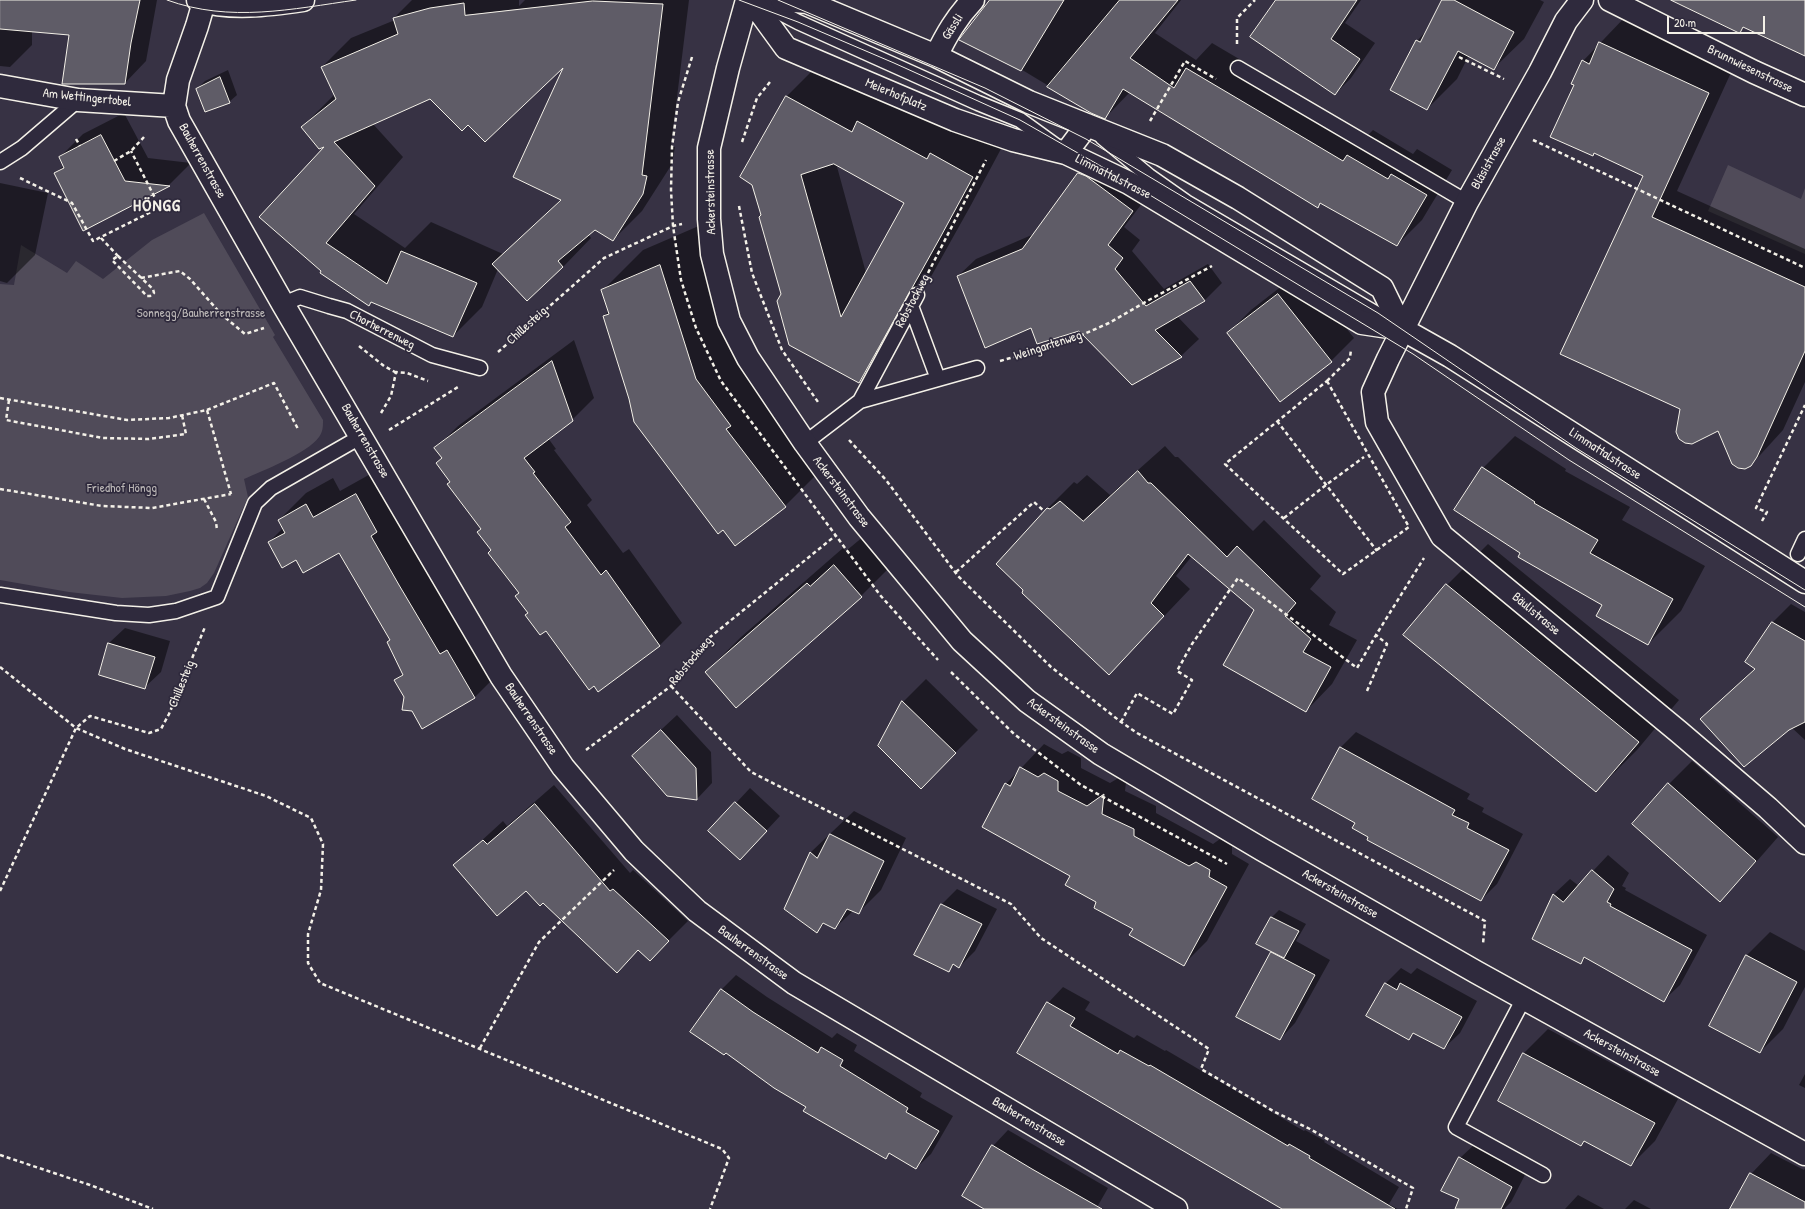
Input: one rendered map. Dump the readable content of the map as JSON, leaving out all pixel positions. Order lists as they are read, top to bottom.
{
  "streets": {
    "street": [
      "Gässli",
      "Brunnwiesenstrasse",
      "Meierhofplatz",
      "Am Wettingertobel",
      "Bauherrenstrasse",
      "Bläsistrasse",
      "Limmattalstrasse",
      "Ackersteinstrasse",
      "Bäulistrasse"
    ],
    "lane": ["Rebstockweg", "Chorherrenweg"],
    "path": ["Chillesteig", "Weingartenweg"]
  },
  "crossings": [
    ["Meierhofplatz", "Limmattalstrasse"],
    ["Am Wettingertobel", "Bauherrenstrasse"],
    ["Bauherrenstrasse", "Rebstockweg"],
    ["Bauherrenstrasse", "Chorherrenweg"],
    ["Bläsistrasse", "Limmattalstrasse"],
    ["Bläsistrasse", "Bäulistrasse"],
    ["Limmattalstrasse", "Bäulistrasse"],
    ["Ackersteinstrasse", "Rebstockweg"],
    ["Chillesteig", "Chorherrenweg"]
  ],
  "districts": ["HÖNGG"],
  "parks": ["Sonnegg/Bauherrenstrasse", "Friedhof Höngg"],
  "scale_bar": "20 m"
}
